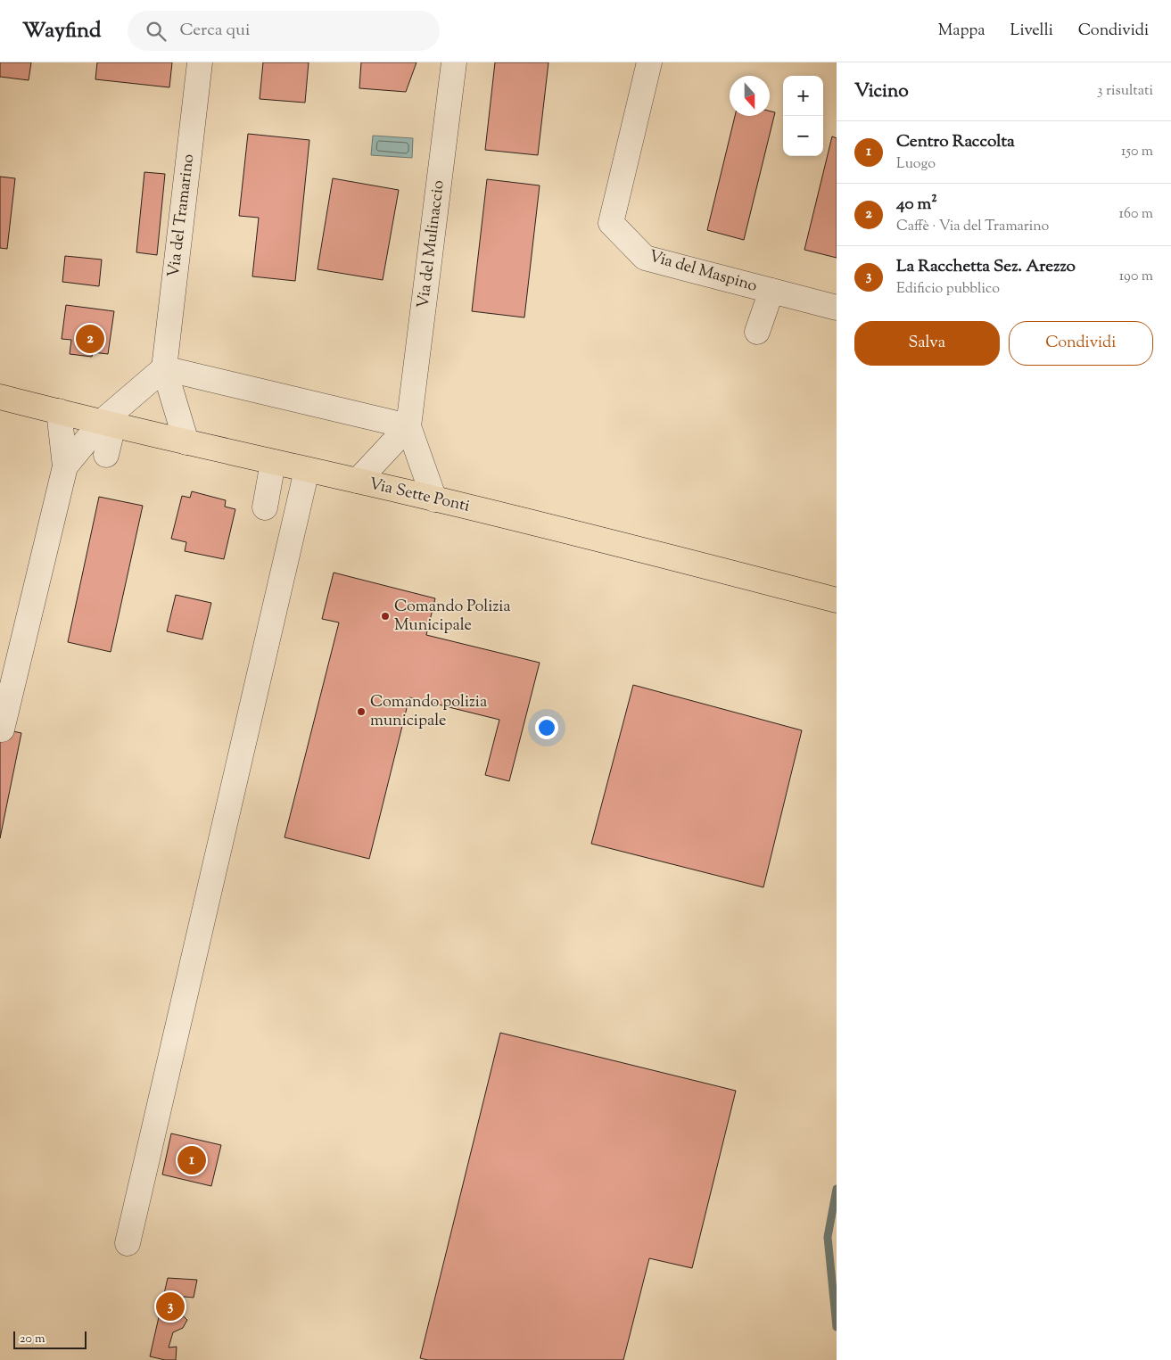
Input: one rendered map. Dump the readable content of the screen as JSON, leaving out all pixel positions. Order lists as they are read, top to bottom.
{
  "streets": {
    "main road": ["Via Sette Ponti"],
    "street": ["Via del Tramarino", "Via del Mulinaccio", "Via del Maspino"]
  },
  "crossings": [
    ["Via del Tramarino", "Via Sette Ponti"],
    ["Via del Mulinaccio", "Via Sette Ponti"]
  ],
  "places": ["Comando Polizia Municipale", "Comando polizia municipale"],
  "scale_bar": "20 m",
  "north": "bottom",
  "page": {
    "header": "Wayfind",
    "search": "Cerca qui",
    "nav": ["Mappa", "Livelli", "Condividi"],
    "heading": ["Vicino", "3 risultati"],
    "map_buttons": ["+", "−"],
    "list": [
      {
        "mark": "1",
        "name": "Centro Raccolta",
        "note": "Luogo",
        "value": "150 m"
      },
      {
        "mark": "2",
        "name": "40 m²",
        "note": "Caffè · Via del Tramarino",
        "value": "160 m"
      },
      {
        "mark": "3",
        "name": "La Racchetta Sez. Arezzo",
        "note": "Edificio pubblico",
        "value": "190 m"
      }
    ],
    "buttons": ["Salva", "Condividi"],
    "pins": ["2", "1", "3"],
    "scale": "20 m"
  }
}
